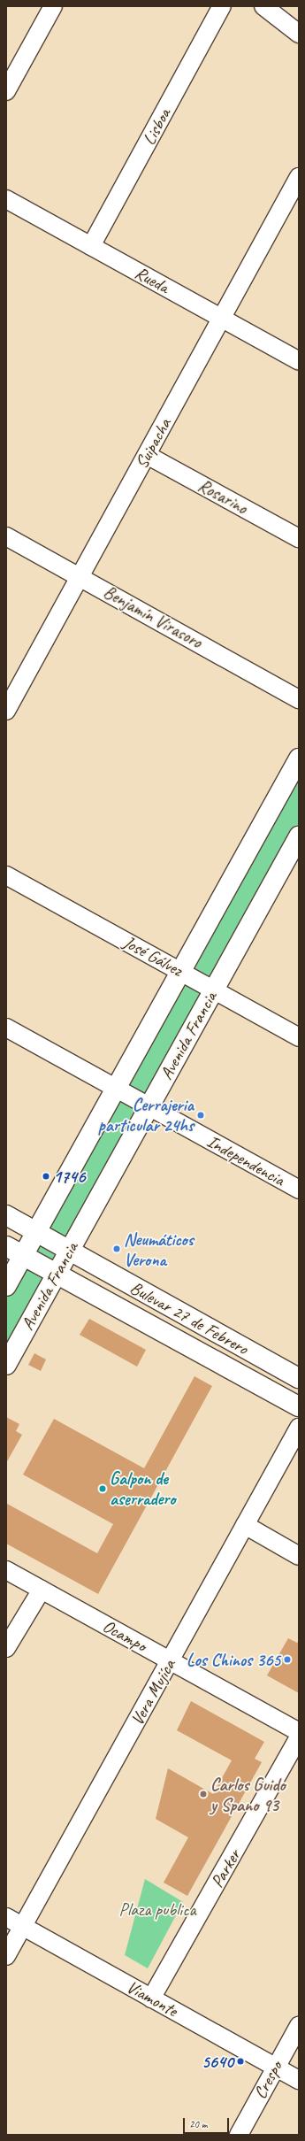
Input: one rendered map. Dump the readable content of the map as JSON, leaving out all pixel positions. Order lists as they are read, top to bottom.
{
  "streets": {
    "main road": ["Avenida Francia", "Bulevar 27 de Febrero"],
    "street": [
      "Lisboa",
      "Rueda",
      "Suipacha",
      "Rosarino",
      "Benjamín Virasoro",
      "José Gálvez",
      "Independencia",
      "Ocampo",
      "Vera Mujíca",
      "Parker",
      "Viamonte",
      "Crespo"
    ]
  },
  "crossings": [
    ["Lisboa", "Rueda"],
    ["Rueda", "Suipacha"],
    ["Suipacha", "Rosarino"],
    ["Suipacha", "Benjamín Virasoro"],
    ["José Gálvez", "Avenida Francia"],
    ["Avenida Francia", "Independencia"],
    ["Avenida Francia", "Bulevar 27 de Febrero"],
    ["Ocampo", "Vera Mujíca"],
    ["Vera Mujíca", "Viamonte"],
    ["Parker", "Viamonte"],
    ["Viamonte", "Crespo"]
  ],
  "parks": ["Plaza publica"],
  "places": [
    "Cerrajeria particular 24hs",
    "1746",
    "Neumáticos Verona",
    "Galpon de aserradero",
    "Los Chinos 365",
    "Carlos Guido y Spano 93",
    "5640"
  ],
  "scale_bar": "20 m"
}
